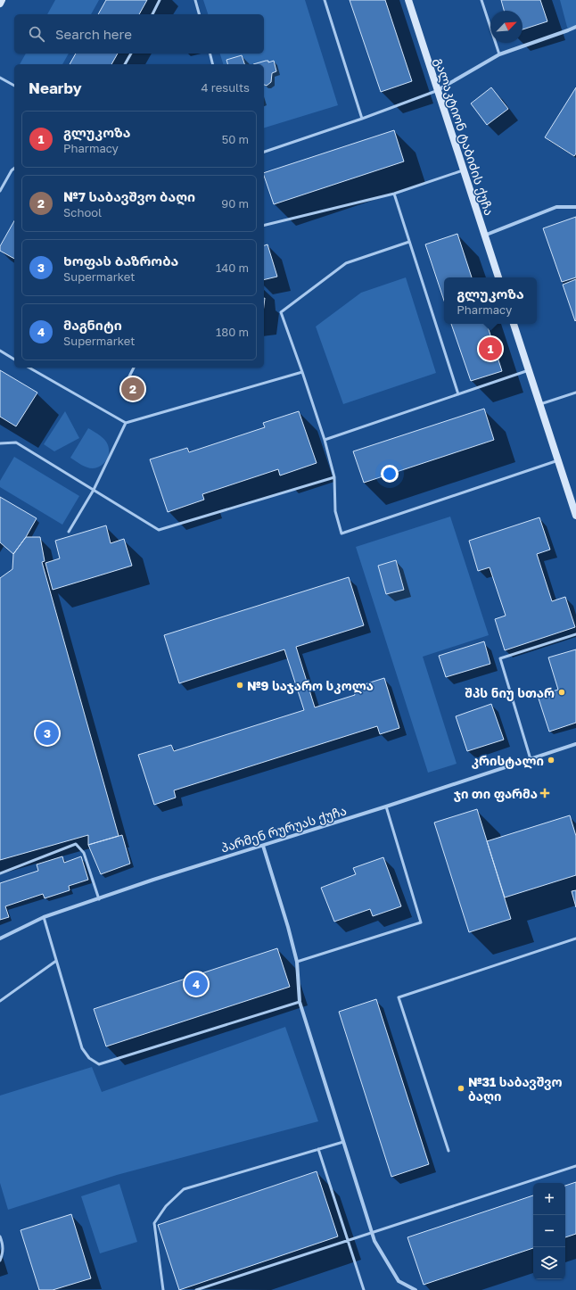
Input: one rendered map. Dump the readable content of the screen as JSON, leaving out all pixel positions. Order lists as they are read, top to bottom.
{
  "streets": {
    "street": ["გალაკტიონ ტაბიძის ქუჩა", "პარმენ რურუას ქუჩა"]
  },
  "places": {
    "other": [
      "№9 საჯარო სკოლა",
      "შპს ნიუ სთარ",
      "კრისტალი",
      "№31 საბავშვო ბაღი"
    ],
    "health": ["ჯი თი ფარმა"]
  },
  "north": "top right",
  "page": {
    "search": "Search here",
    "heading": ["Nearby", "4 results"],
    "list": [
      {
        "mark": "1",
        "name": "გლუკოზა",
        "note": "Pharmacy",
        "value": "50 m"
      },
      {
        "mark": "2",
        "name": "№7 საბავშვო ბაღი",
        "note": "School",
        "value": "90 m"
      },
      {
        "mark": "3",
        "name": "Ხოფას Ბაზრობა",
        "note": "Supermarket",
        "value": "140 m"
      },
      {
        "mark": "4",
        "name": "მაგნიტი",
        "note": "Supermarket",
        "value": "180 m"
      }
    ],
    "popup": ["გლუკოზა", "Pharmacy"],
    "pins": [
      "1",
      "2",
      "3",
      "4"
    ],
    "map_buttons": ["+", "−"]
  }
}
